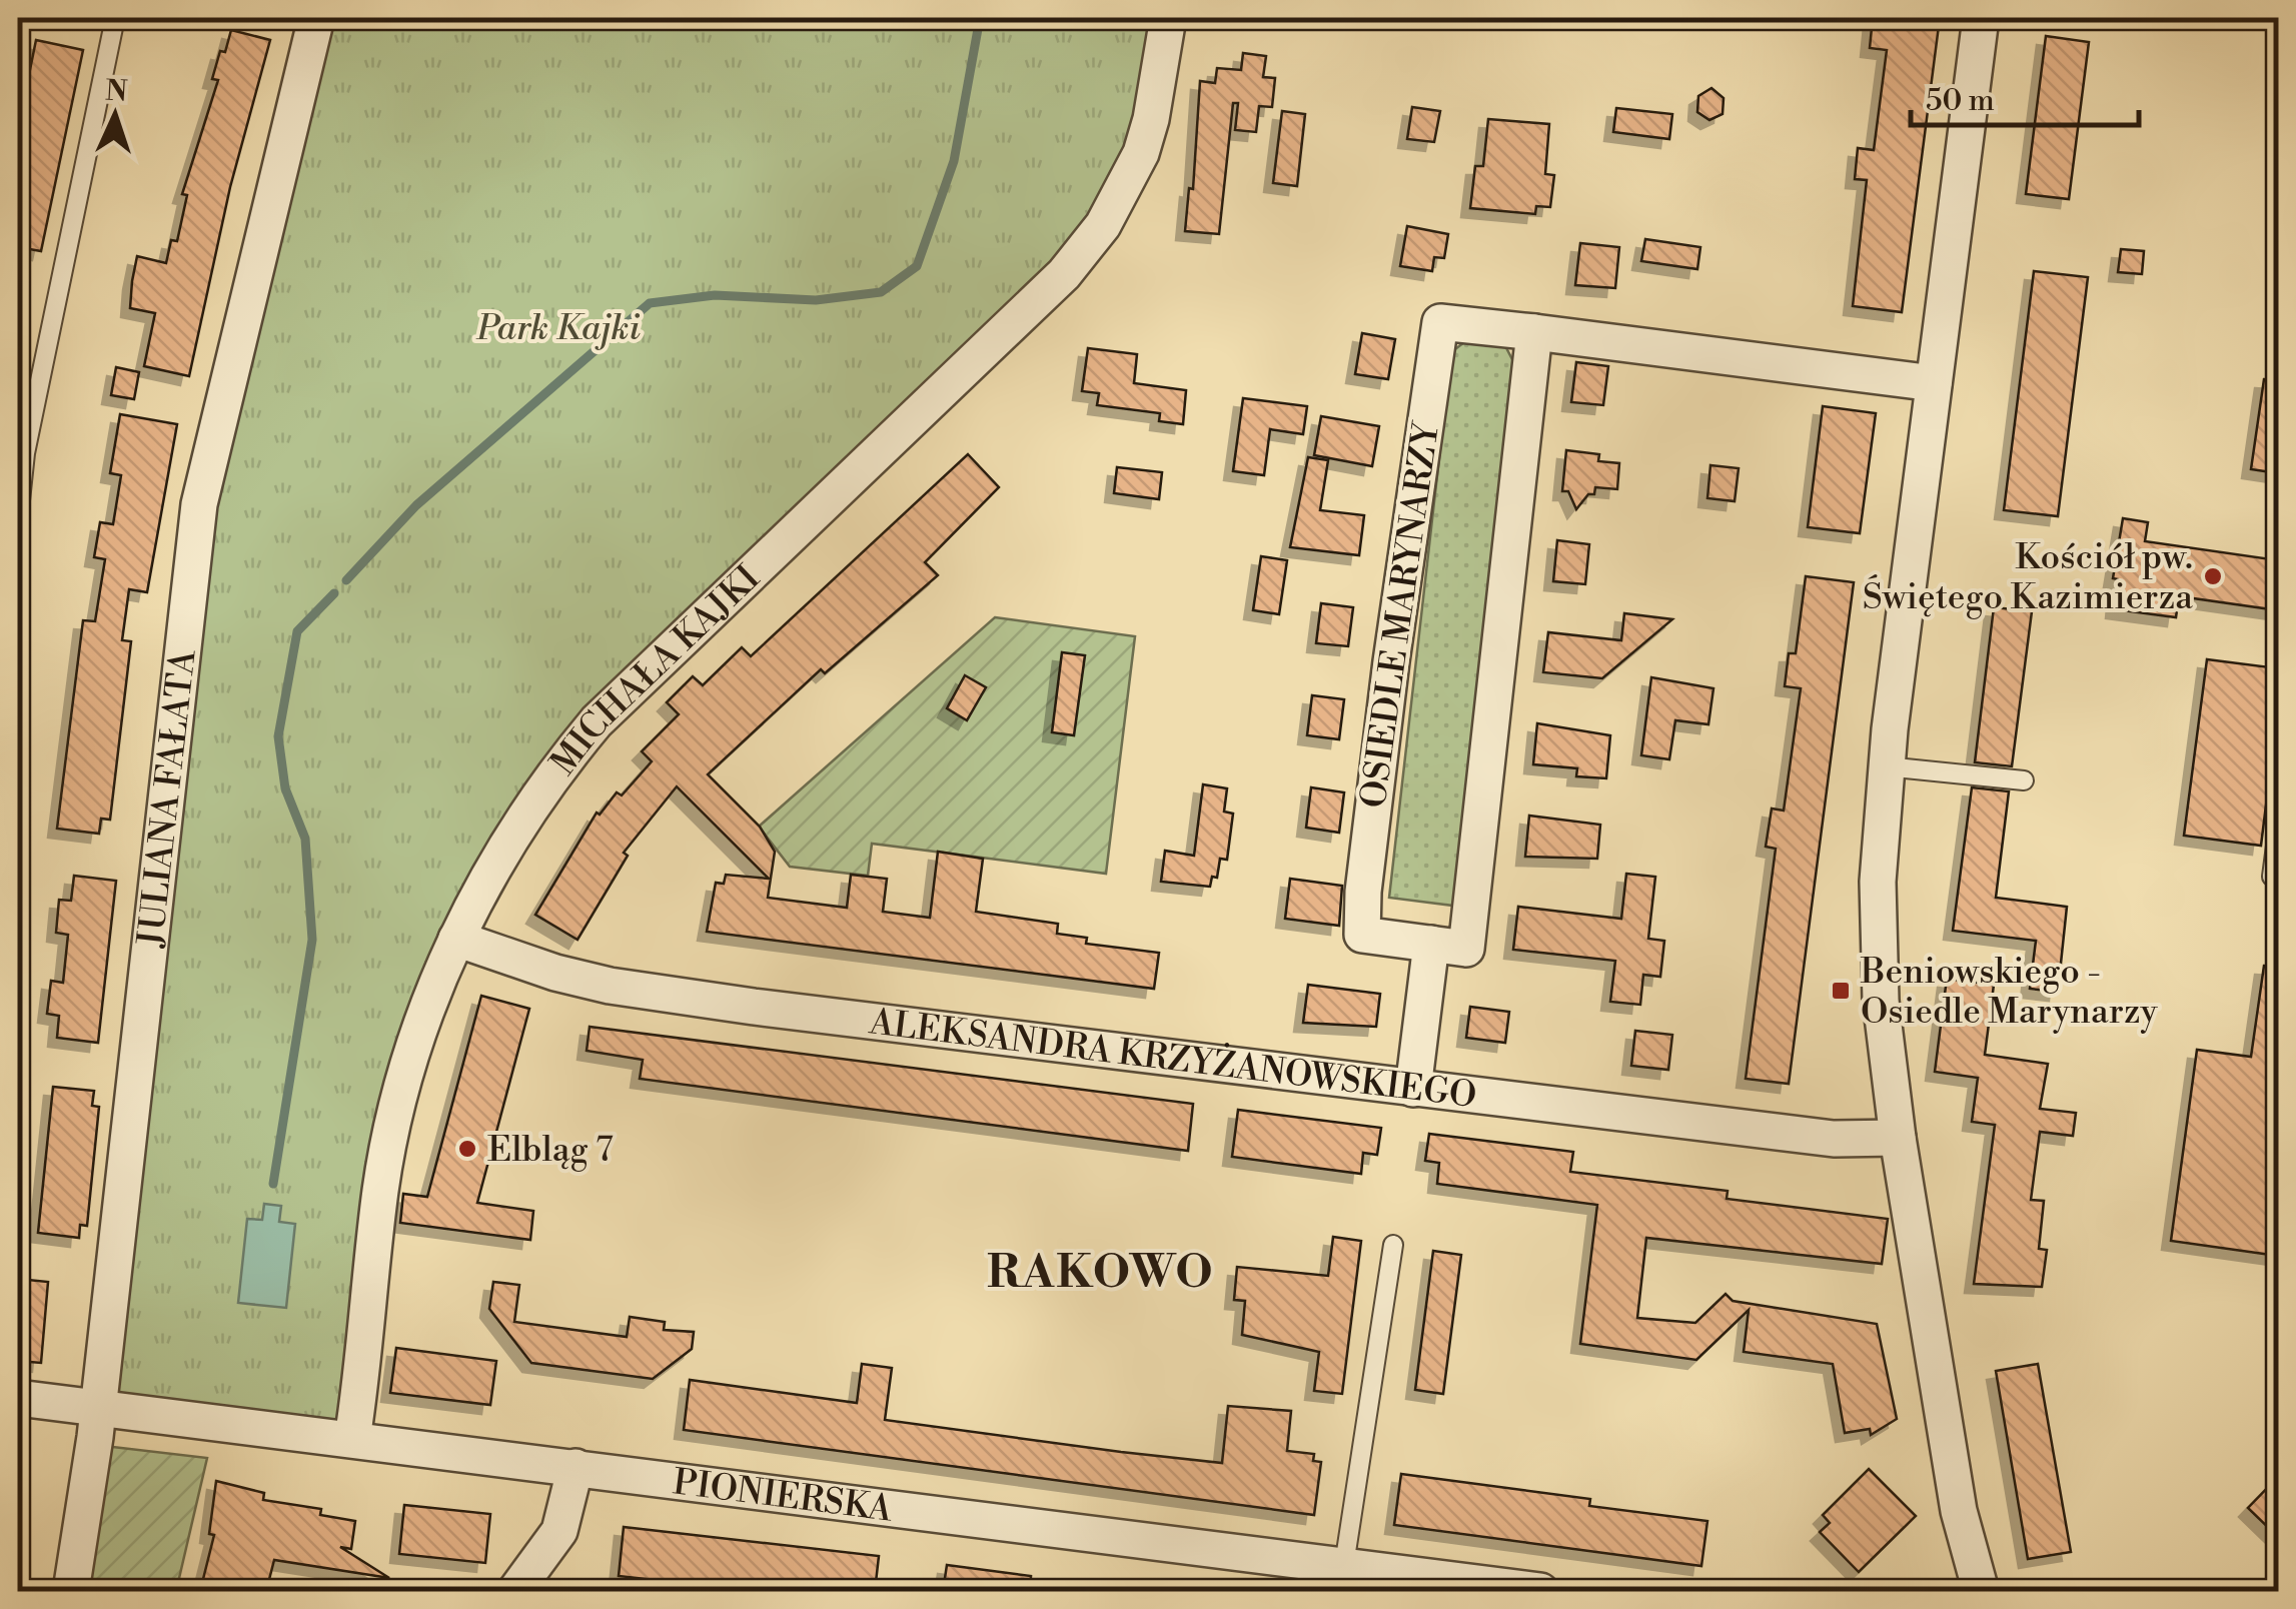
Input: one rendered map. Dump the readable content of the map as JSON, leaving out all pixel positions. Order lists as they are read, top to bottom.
{
  "streets": {
    "street": [
      "OSIEDLE MARYNARZY",
      "MICHAŁA KAJKI",
      "JULIANA FAŁATA",
      "ALEKSANDRA KRZYŻANOWSKIEGO",
      "PIONIERSKA"
    ]
  },
  "crossings": [
    ["MICHAŁA KAJKI", "ALEKSANDRA KRZYŻANOWSKIEGO"],
    ["MICHAŁA KAJKI", "PIONIERSKA"],
    ["JULIANA FAŁATA", "PIONIERSKA"]
  ],
  "districts": ["RAKOWO"],
  "parks": ["Park Kajki"],
  "places": {
    "other": ["Kościół pw. Świętego Kazimierza", "Elbląg 7"],
    "transit": ["Beniowskiego - Osiedle Marynarzy"]
  },
  "scale_bar": "50 m",
  "north": "top"
}
